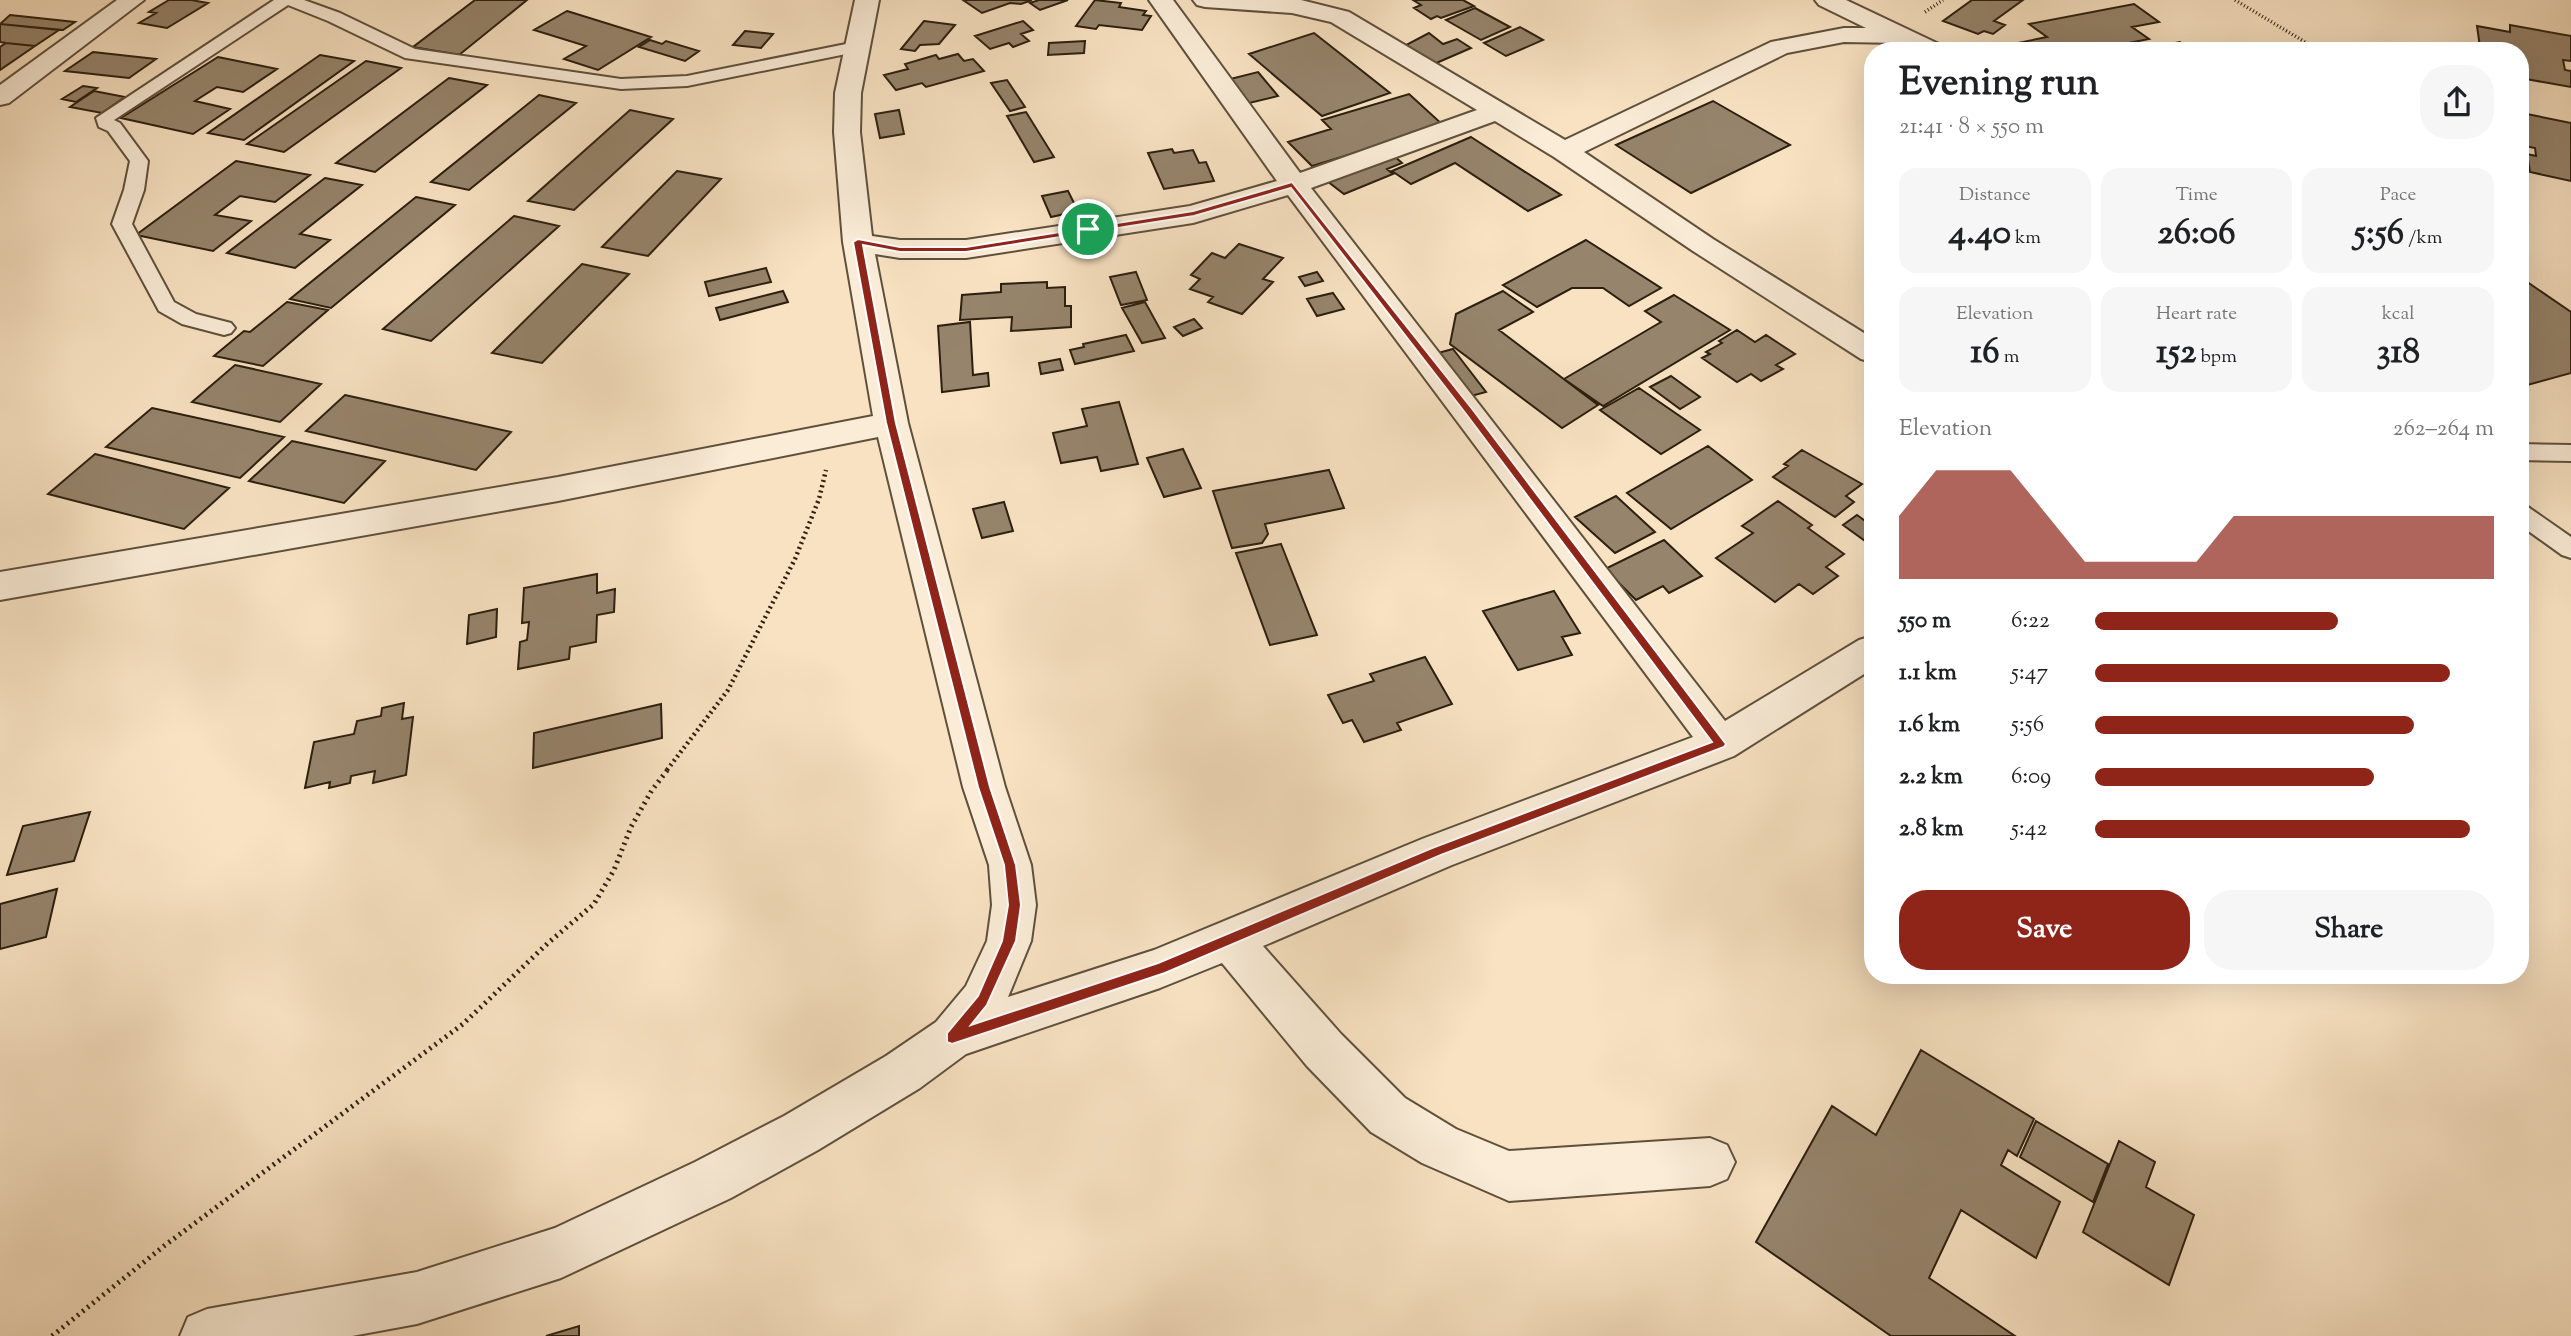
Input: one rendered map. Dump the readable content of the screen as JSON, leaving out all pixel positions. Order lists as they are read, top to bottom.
{
  "page": {
    "heading": ["Evening run", "21:41 · 8 × 550 m"],
    "stats": [
      ["Distance", "4.40 km"],
      ["Time", "26:06"],
      ["Pace", "5:56 /km"],
      ["Elevation", "16 m"],
      ["Heart rate", "152 bpm"],
      ["kcal", "318"]
    ],
    "chart": ["Elevation", "262–264 m"],
    "list": [
      {
        "name": "550 m",
        "note": "6:22"
      },
      {
        "name": "1.1 km",
        "note": "5:47"
      },
      {
        "name": "1.6 km",
        "note": "5:56"
      },
      {
        "name": "2.2 km",
        "note": "6:09"
      },
      {
        "name": "2.8 km",
        "note": "5:42"
      }
    ],
    "buttons": ["Save", "Share"]
  }
}
